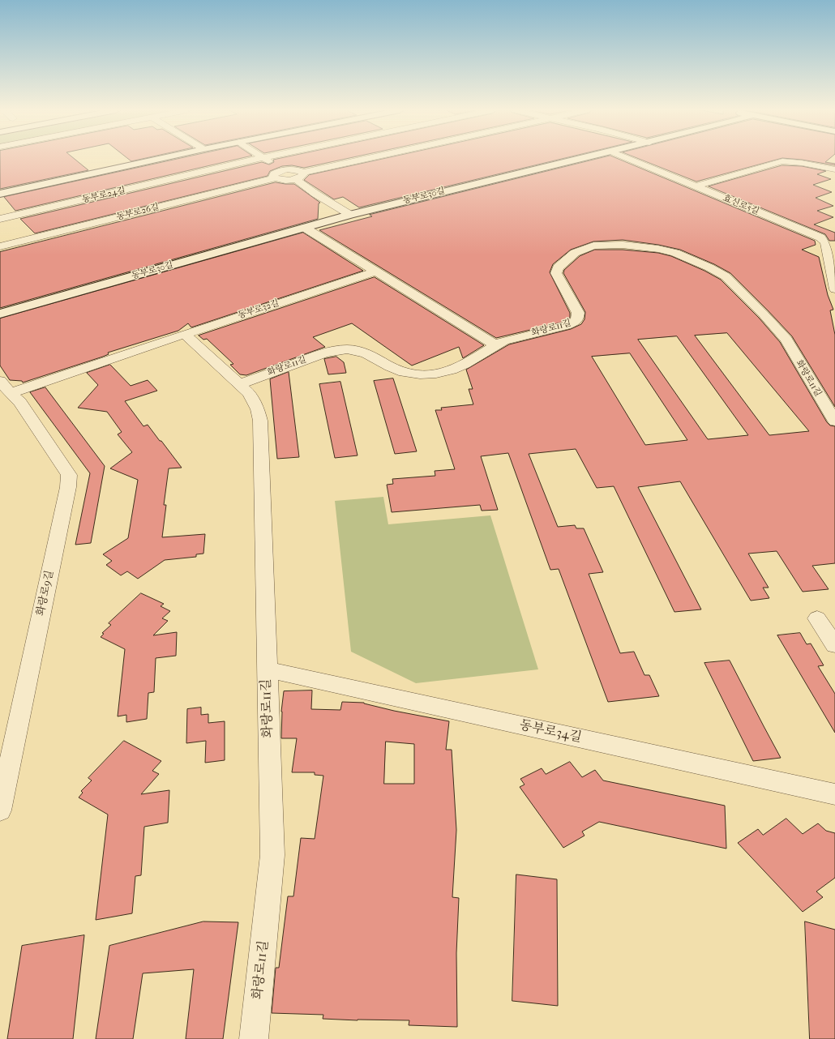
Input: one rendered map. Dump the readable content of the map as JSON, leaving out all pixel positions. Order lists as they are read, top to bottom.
{
  "streets": {
    "main road": ["동부로30길"],
    "street": [
      "동부로24길",
      "효신로5길",
      "동부로26길",
      "동부로32길",
      "화랑로11길",
      "화랑로9길",
      "동부로34길"
    ]
  },
  "crossings": [
    ["동부로32길", "화랑로11길"],
    ["동부로32길", "화랑로9길"],
    ["화랑로11길", "동부로34길"]
  ]
}
